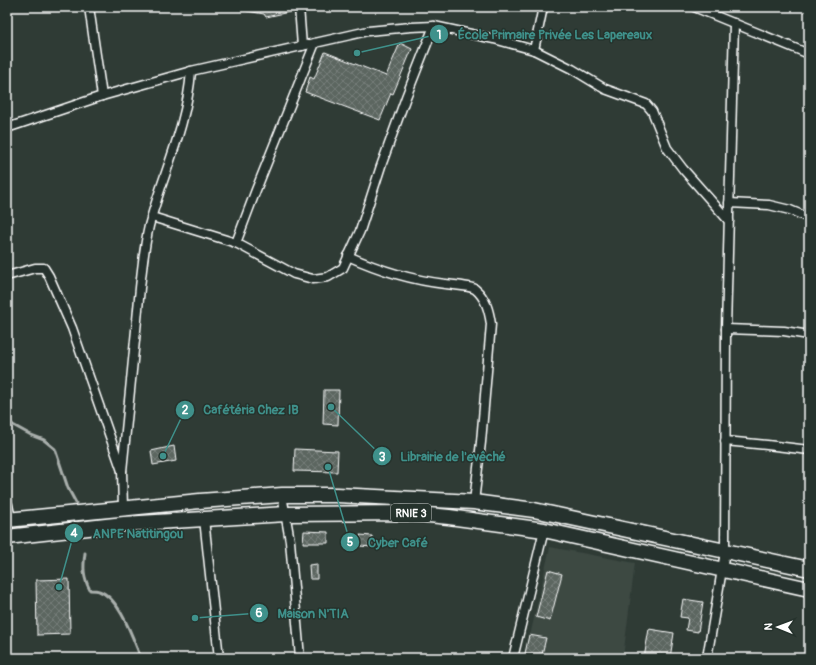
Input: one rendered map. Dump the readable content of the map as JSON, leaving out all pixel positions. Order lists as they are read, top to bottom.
{
  "streets": {
    "highway": ["RNIE 3"]
  },
  "places": [
    "École Primaire Privée Les Lapereaux",
    "Librairie de l'evêché",
    "Cafétéria Chez IB",
    "Cyber Café",
    "ANPE Natitingou",
    "Maison N'TIA"
  ],
  "north": "left"
}
